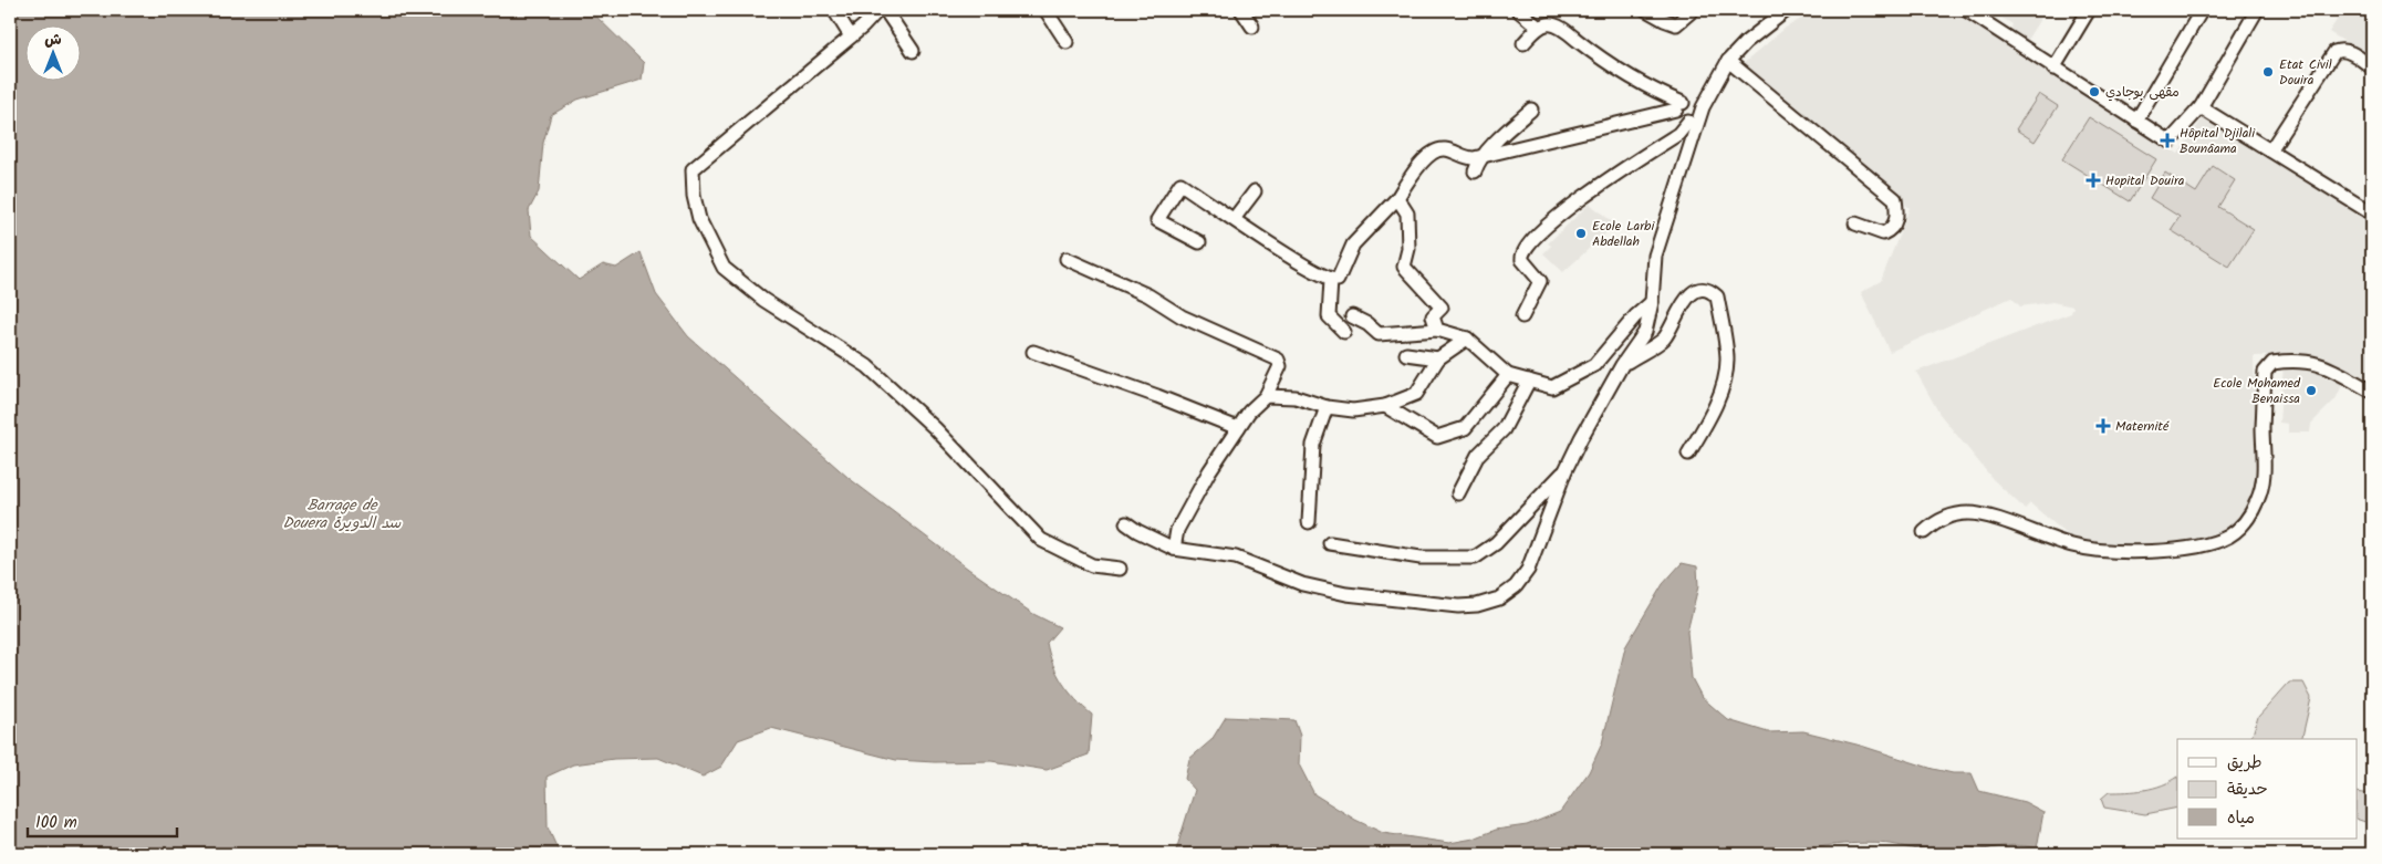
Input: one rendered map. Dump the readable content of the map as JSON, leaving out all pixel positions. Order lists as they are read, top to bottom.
{
  "water": ["Barrage de Douera سد الدويرة"],
  "places": {
    "other": [
      "Etat Civil Douira",
      "مقهى بوجادي",
      "Ecole Larbi Abdellah",
      "Ecole Mohamed Benaissa"
    ],
    "health": ["Hôpital Djilali Bounâama", "Hopital Douira", "Maternité"]
  },
  "legend": ["طريق", "حديقة", "مياه"],
  "scale_bar": "100 m",
  "north": "top"
}
